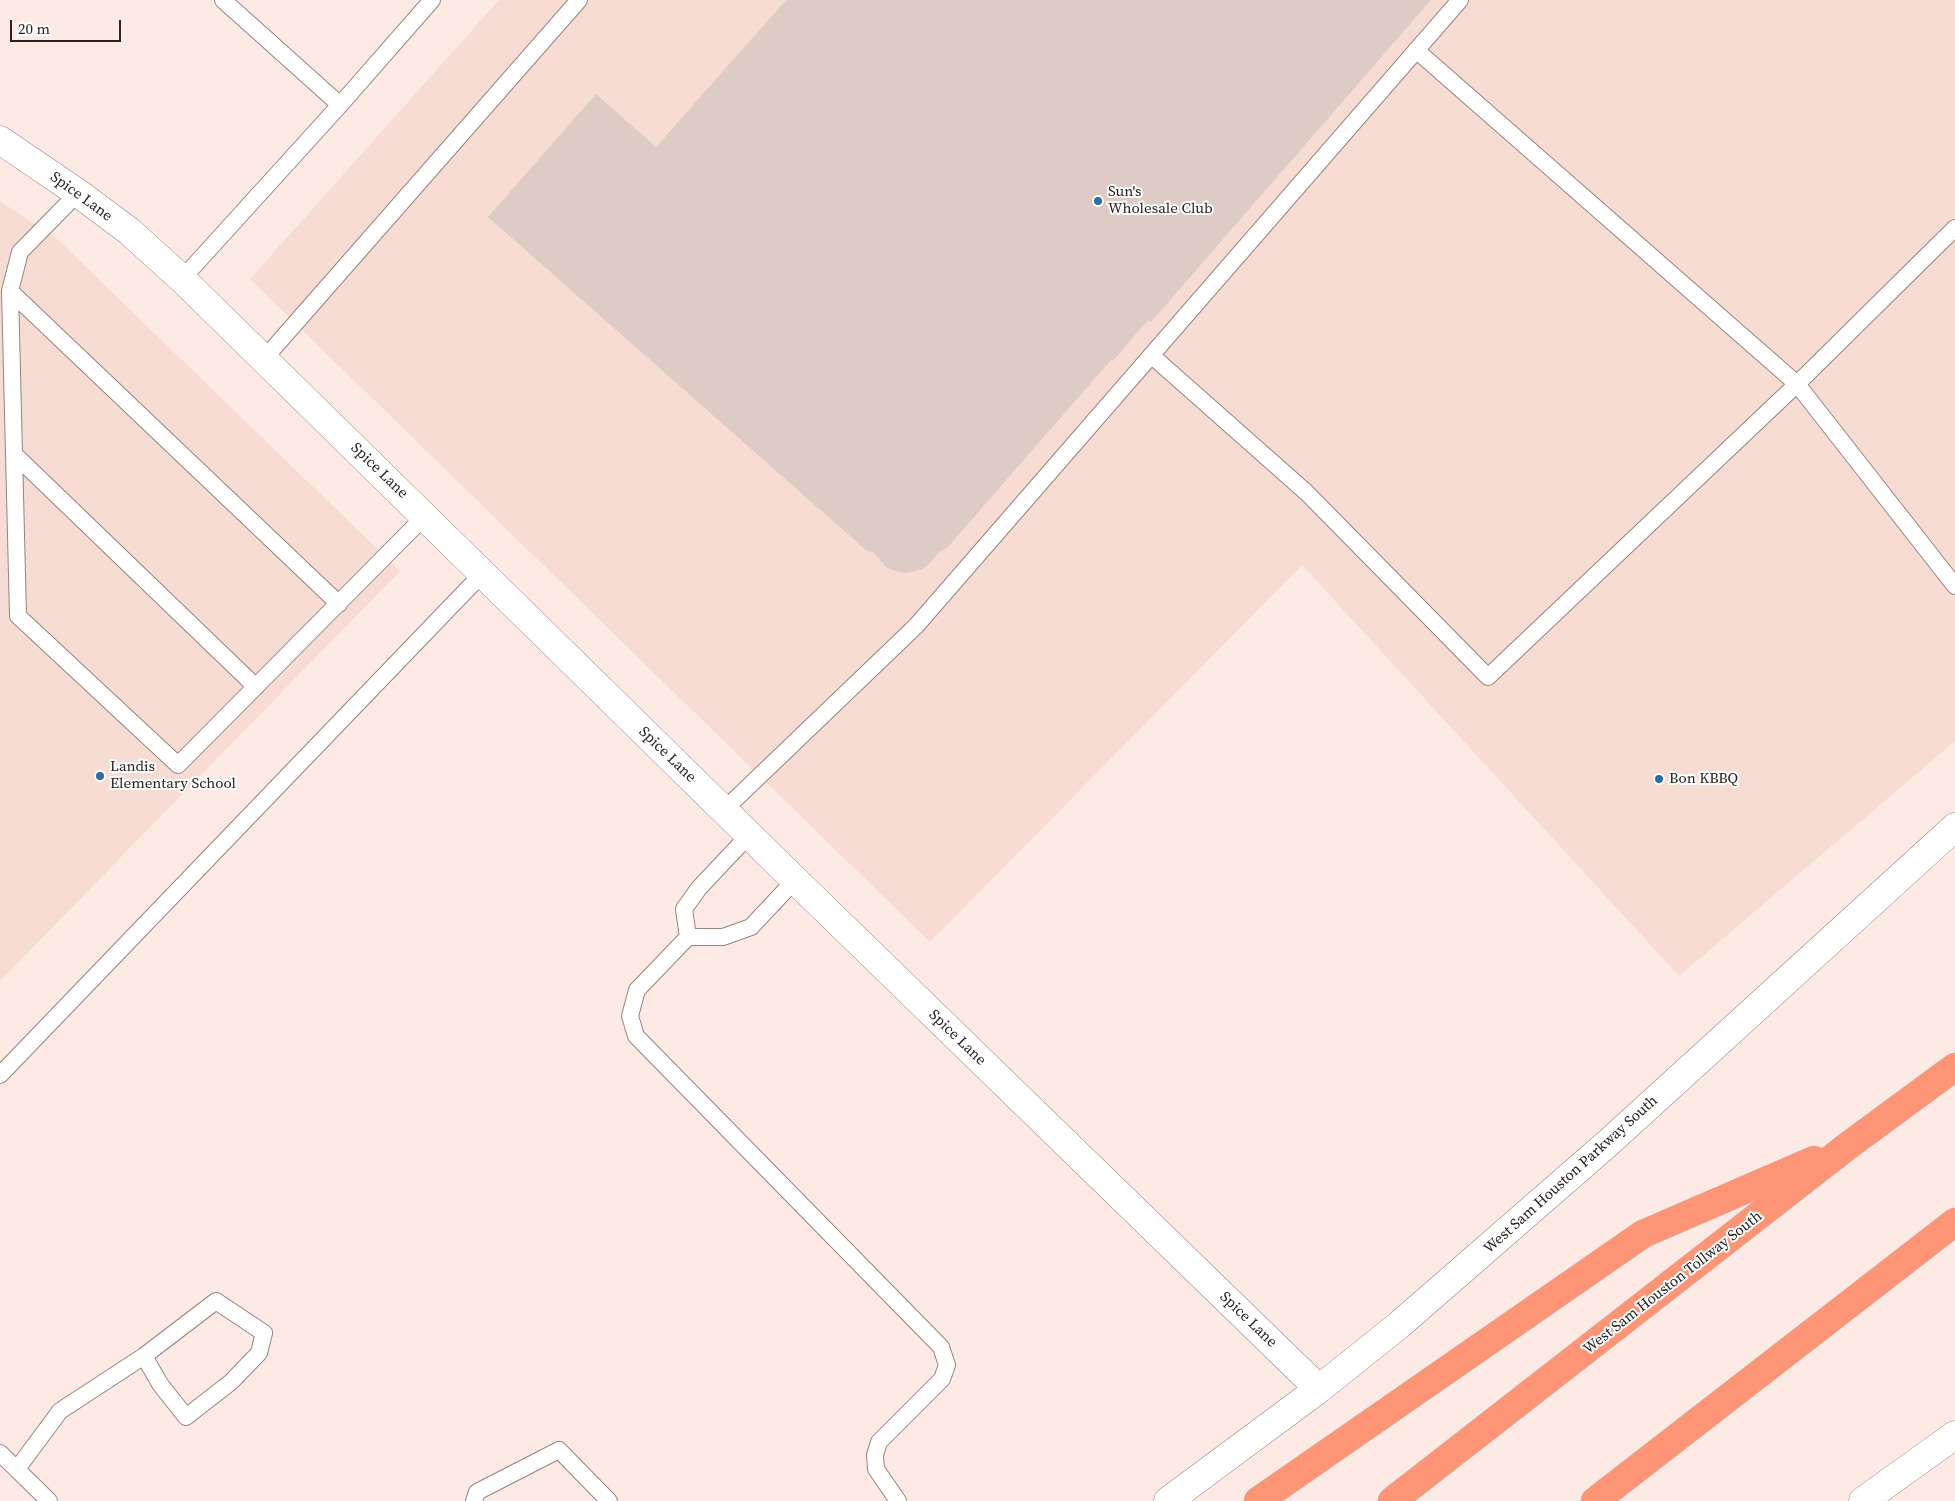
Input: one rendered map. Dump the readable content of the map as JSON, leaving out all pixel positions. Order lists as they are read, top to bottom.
{
  "streets": {
    "highway": ["West Sam Houston Tollway South"],
    "street": ["Spice Lane", "West Sam Houston Parkway South"]
  },
  "crossings": [
    ["Spice Lane", "West Sam Houston Parkway South"]
  ],
  "places": ["Sun's Wholesale Club", "Landis Elementary School", "Bon KBBQ"],
  "scale_bar": "20 m"
}
